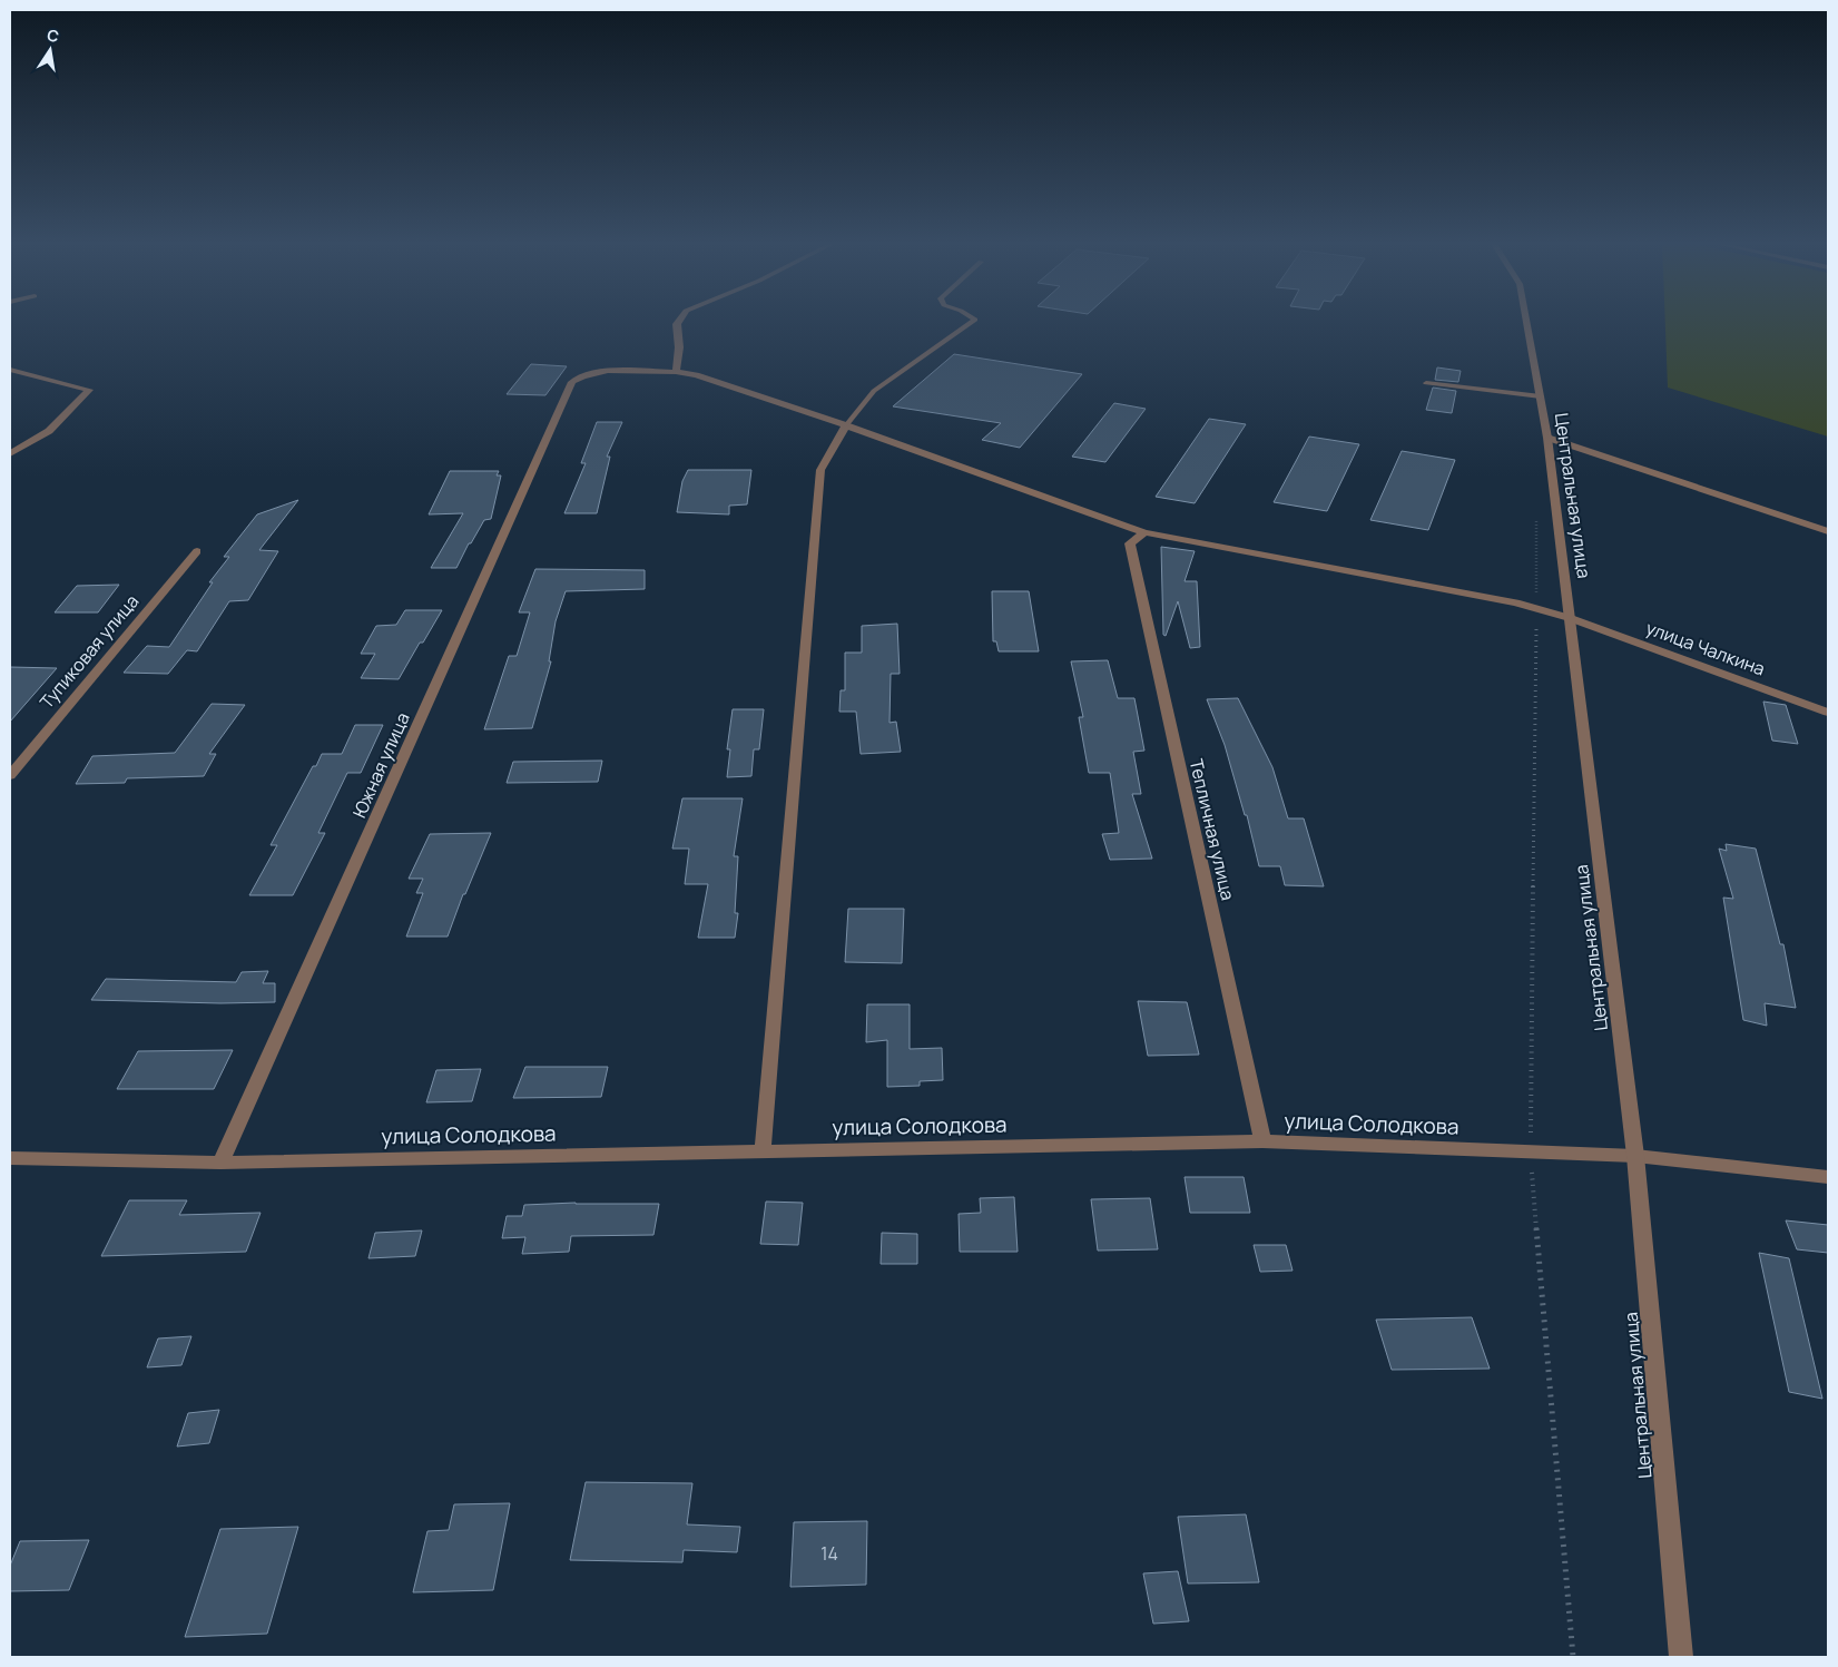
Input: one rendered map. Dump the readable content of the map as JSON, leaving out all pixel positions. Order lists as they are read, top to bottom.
{
  "streets": {
    "street": [
      "Центральная улица",
      "улица Чалкина",
      "Тупиковая улица",
      "Южная улица",
      "Тепличная улица",
      "улица Солодкова"
    ]
  },
  "crossings": [
    ["Центральная улица", "улица Чалкина"],
    ["Центральная улица", "улица Солодкова"],
    ["улица Чалкина", "Южная улица"],
    ["улица Чалкина", "Тепличная улица"],
    ["Южная улица", "улица Солодкова"],
    ["Тепличная улица", "улица Солодкова"]
  ],
  "house_numbers": ["14"],
  "north": "top"
}
